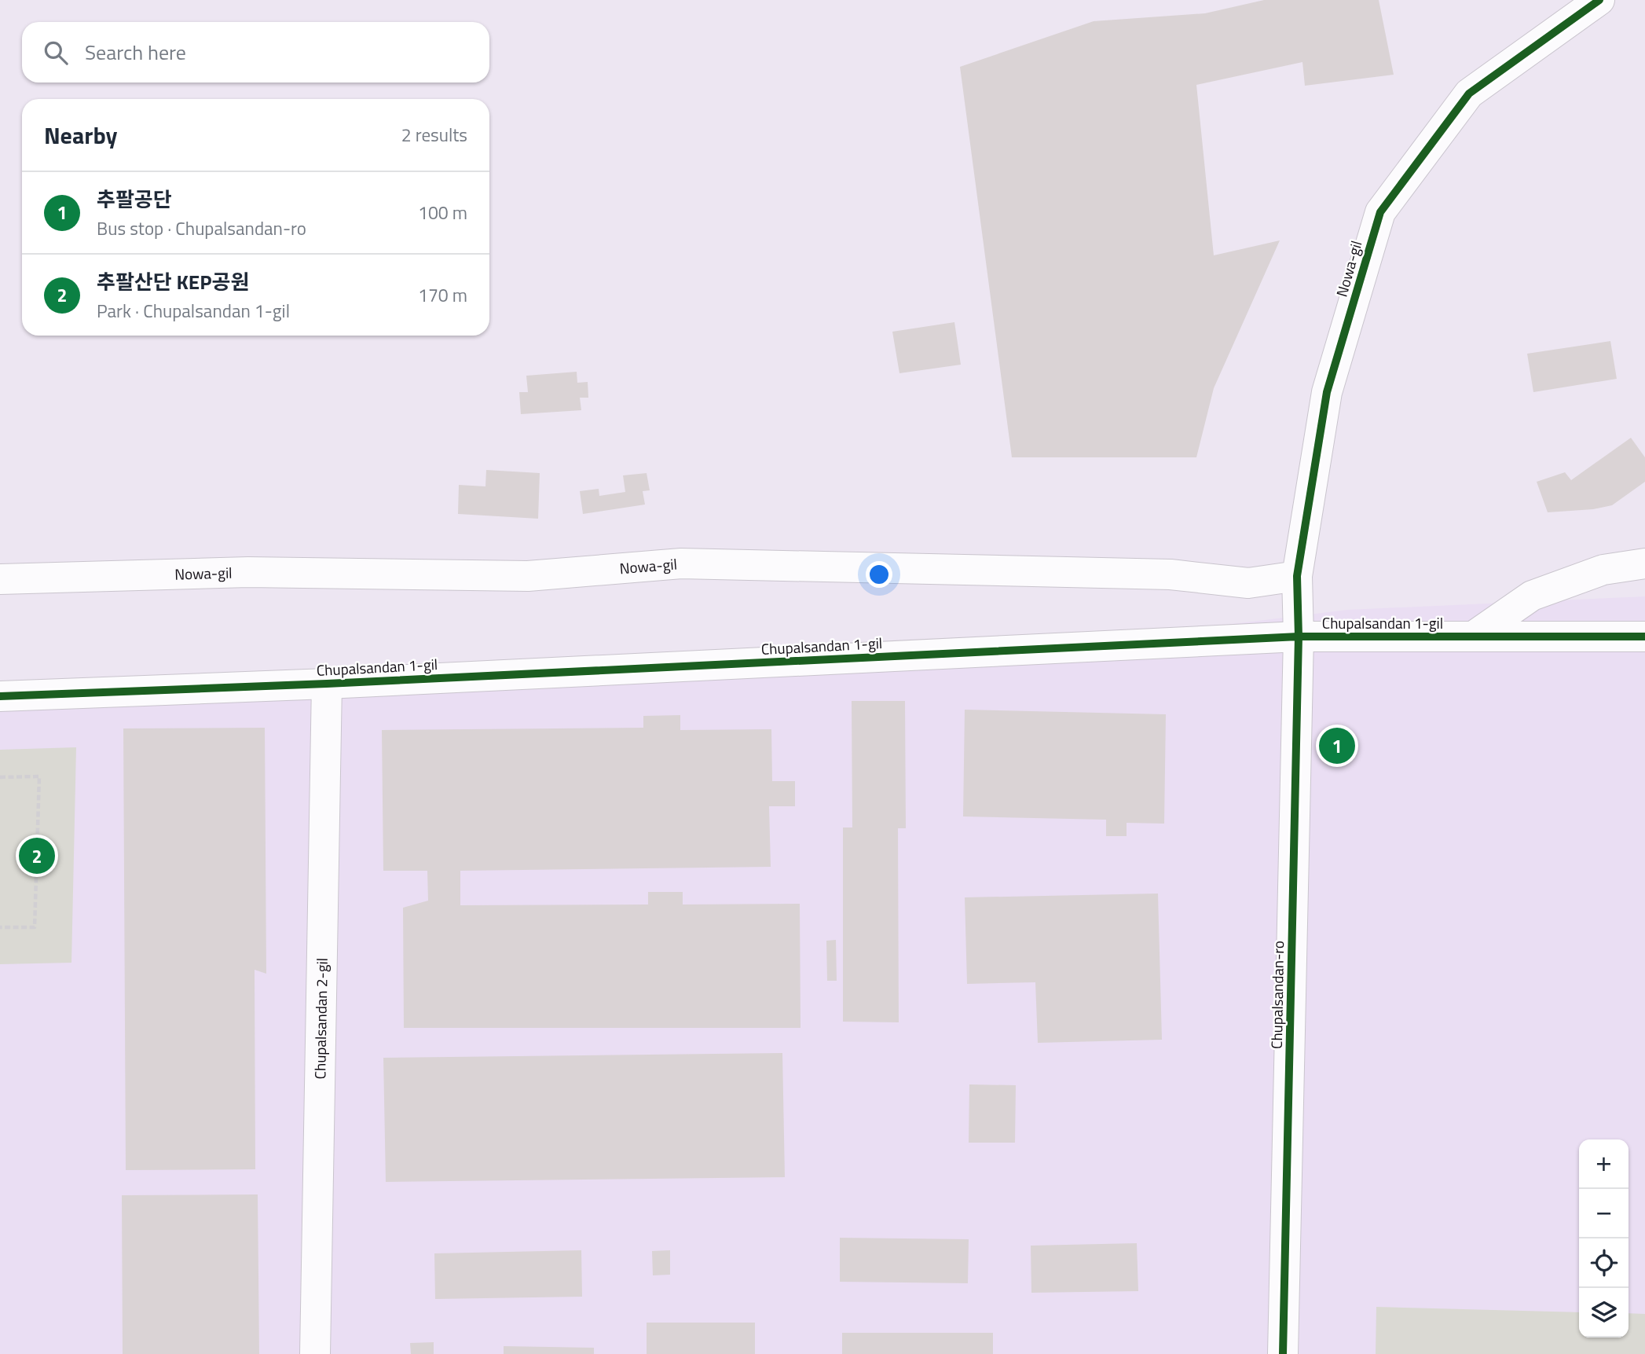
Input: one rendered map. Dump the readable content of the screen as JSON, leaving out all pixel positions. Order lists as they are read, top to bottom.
{
  "streets": {
    "street": [
      "Nowa-gil",
      "Chupalsandan 1-gil",
      "Chupalsandan-ro",
      "Chupalsandan 2-gil"
    ]
  },
  "crossings": [
    ["Nowa-gil", "Chupalsandan 1-gil"],
    ["Nowa-gil", "Chupalsandan-ro"],
    ["Chupalsandan 1-gil", "Chupalsandan-ro"],
    ["Chupalsandan 1-gil", "Chupalsandan 2-gil"]
  ],
  "page": {
    "search": "Search here",
    "heading": ["Nearby", "2 results"],
    "list": [
      {
        "mark": "1",
        "name": "추팔공단",
        "note": "Bus stop · Chupalsandan-ro",
        "value": "100 m"
      },
      {
        "mark": "2",
        "name": "추팔산단 KEP공원",
        "note": "Park · Chupalsandan 1-gil",
        "value": "170 m"
      }
    ],
    "pins": ["1", "2"],
    "map_buttons": ["+", "−"]
  }
}
